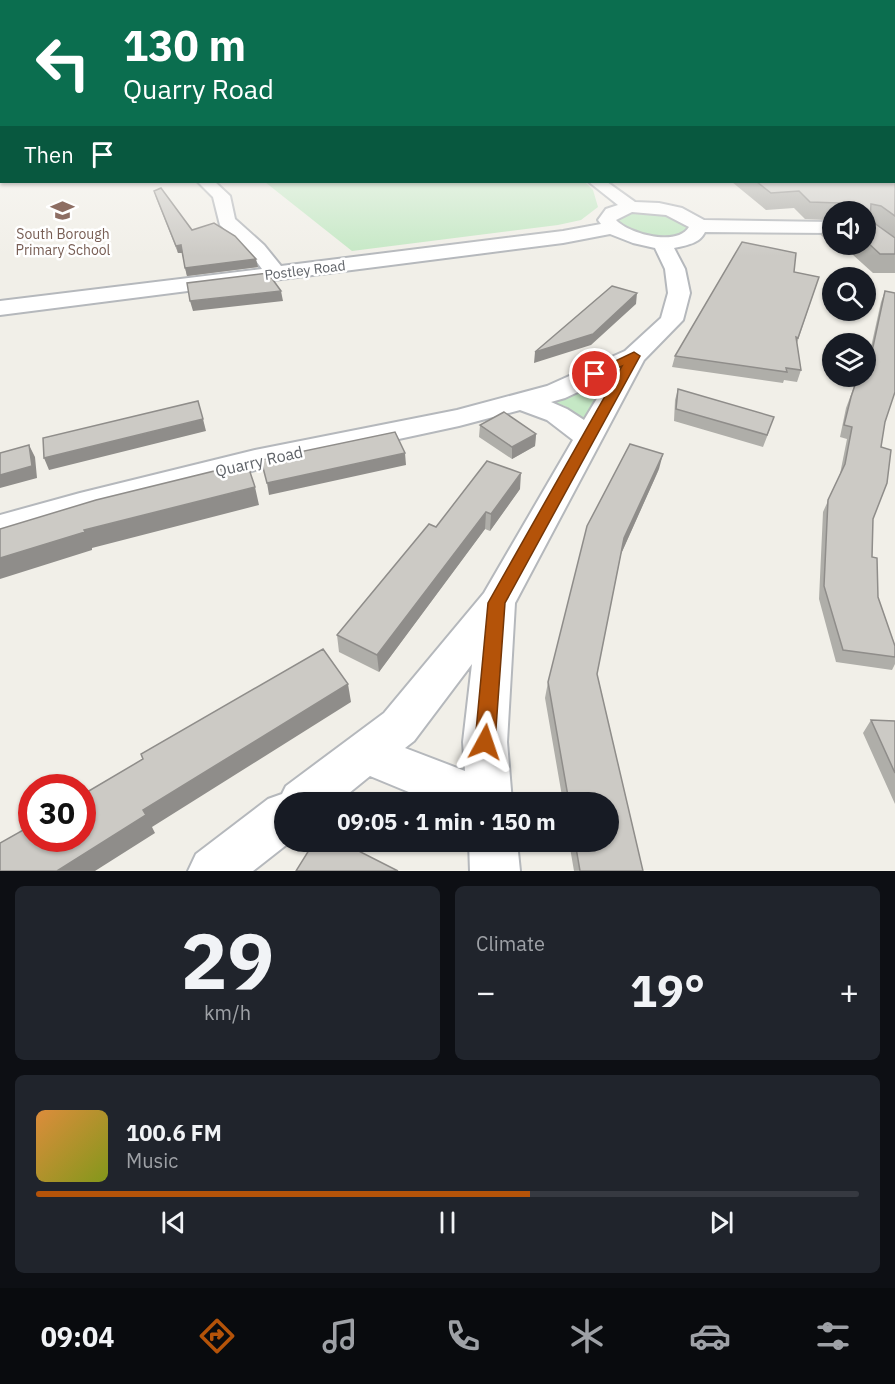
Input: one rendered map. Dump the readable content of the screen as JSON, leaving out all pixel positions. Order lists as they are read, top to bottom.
{
  "streets": {
    "street": ["Postley Road", "Quarry Road"]
  },
  "places": {
    "school or university": ["South Borough Primary School"]
  },
  "page": {
    "turn": ["130 m", "Quarry Road"],
    "then": "Then",
    "limit": "30",
    "trip": "09:05 · 1 min · 150 m",
    "tile": [
      ["29", "km/h"],
      "Climate"
    ],
    "heat": ["−", "19°", "+"],
    "song": ["100.6 FM", "Music"],
    "tabs": "09:04"
  }
}
